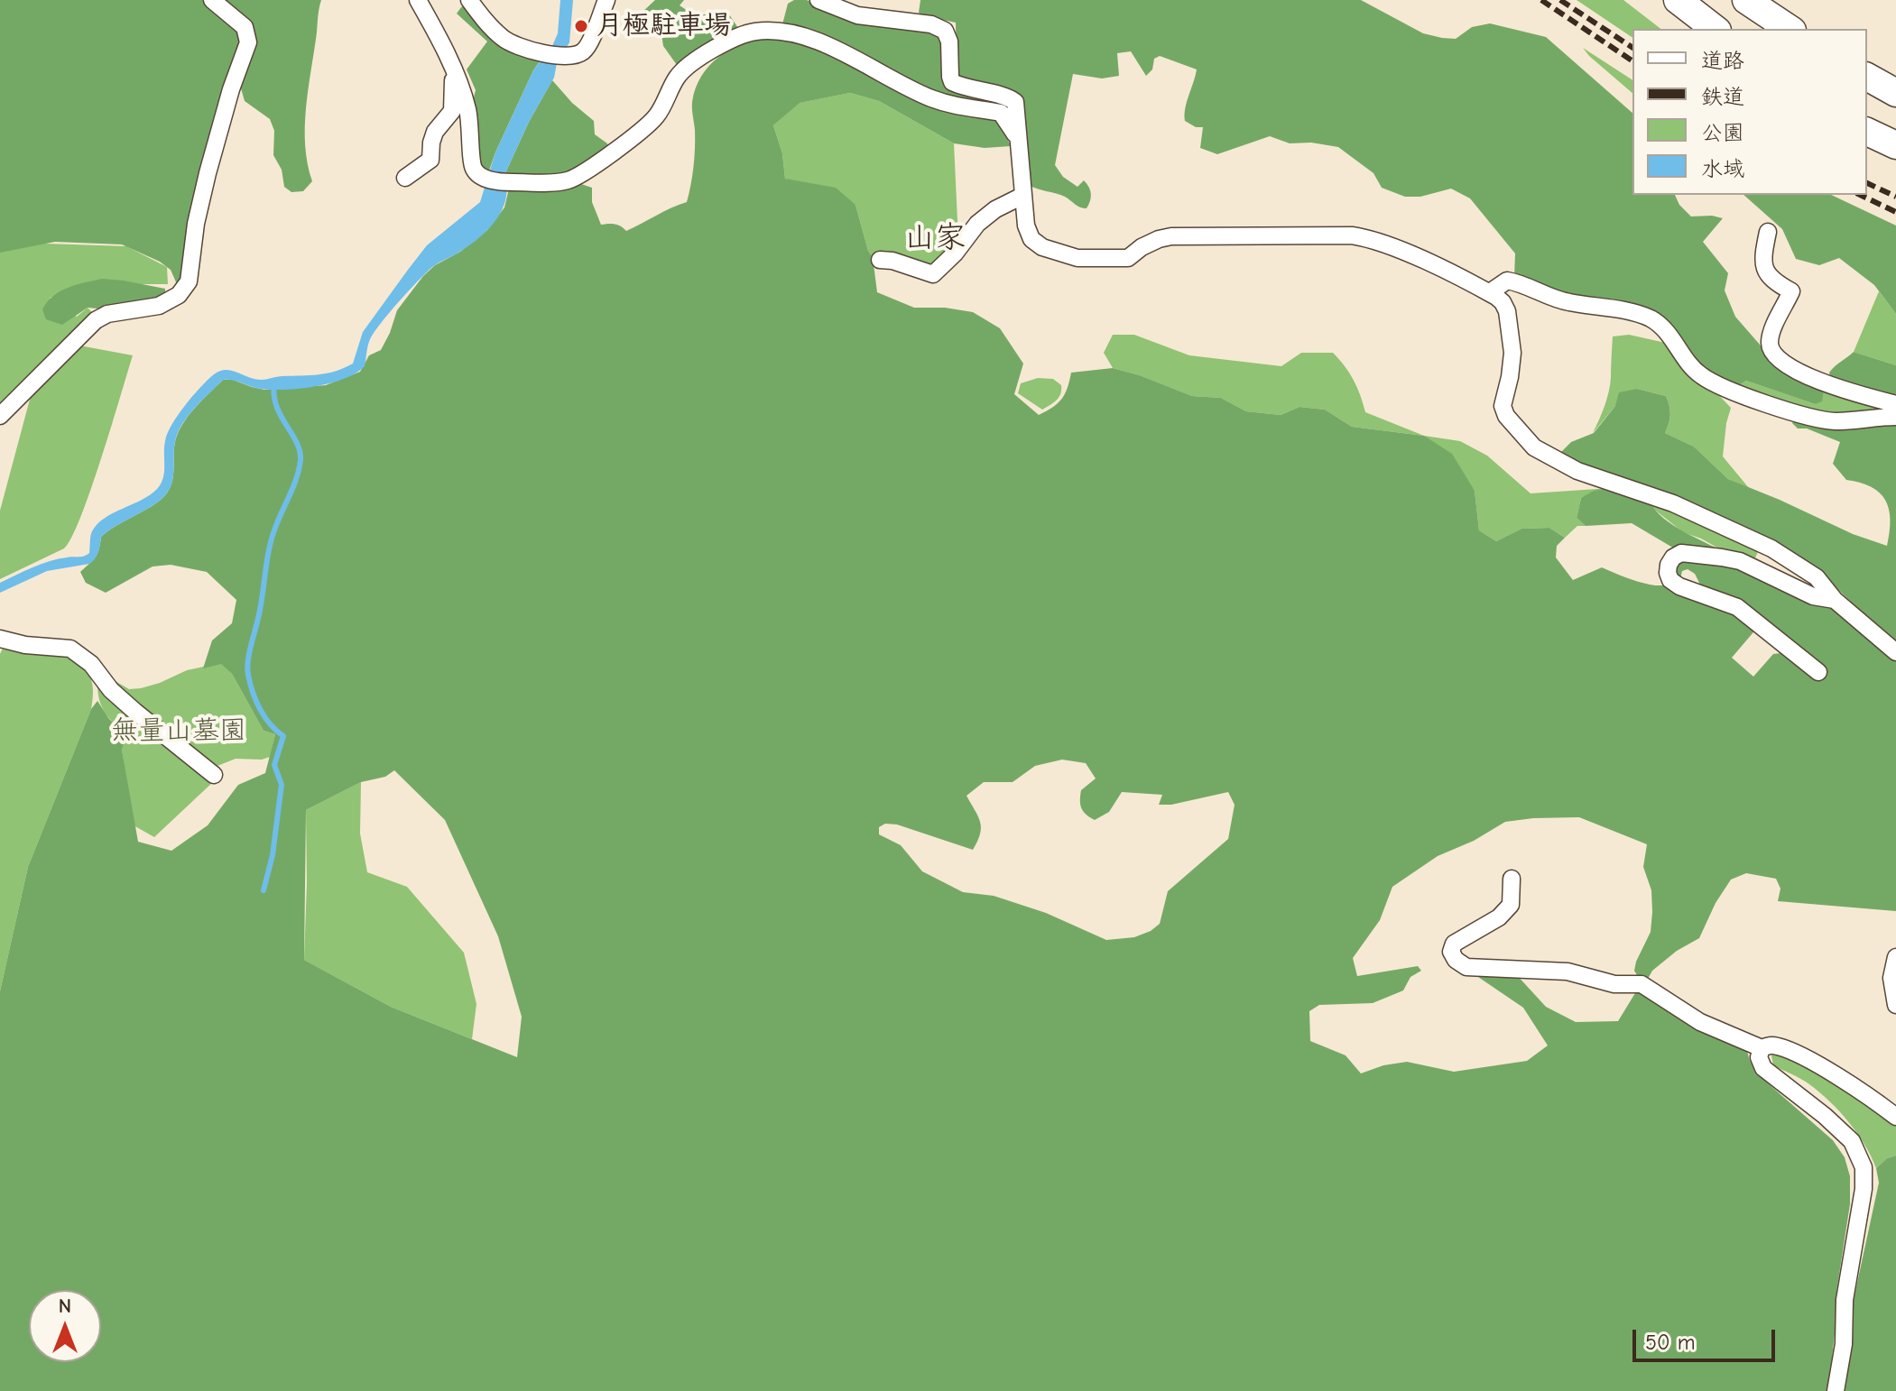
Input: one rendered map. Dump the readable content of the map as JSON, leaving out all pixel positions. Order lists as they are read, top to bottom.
{
  "districts": ["山家"],
  "parks": ["無量山墓園"],
  "places": ["月極駐車場"],
  "legend": [
    "道路",
    "鉄道",
    "公園",
    "水域"
  ],
  "scale_bar": "50 m",
  "north": "top"
}
